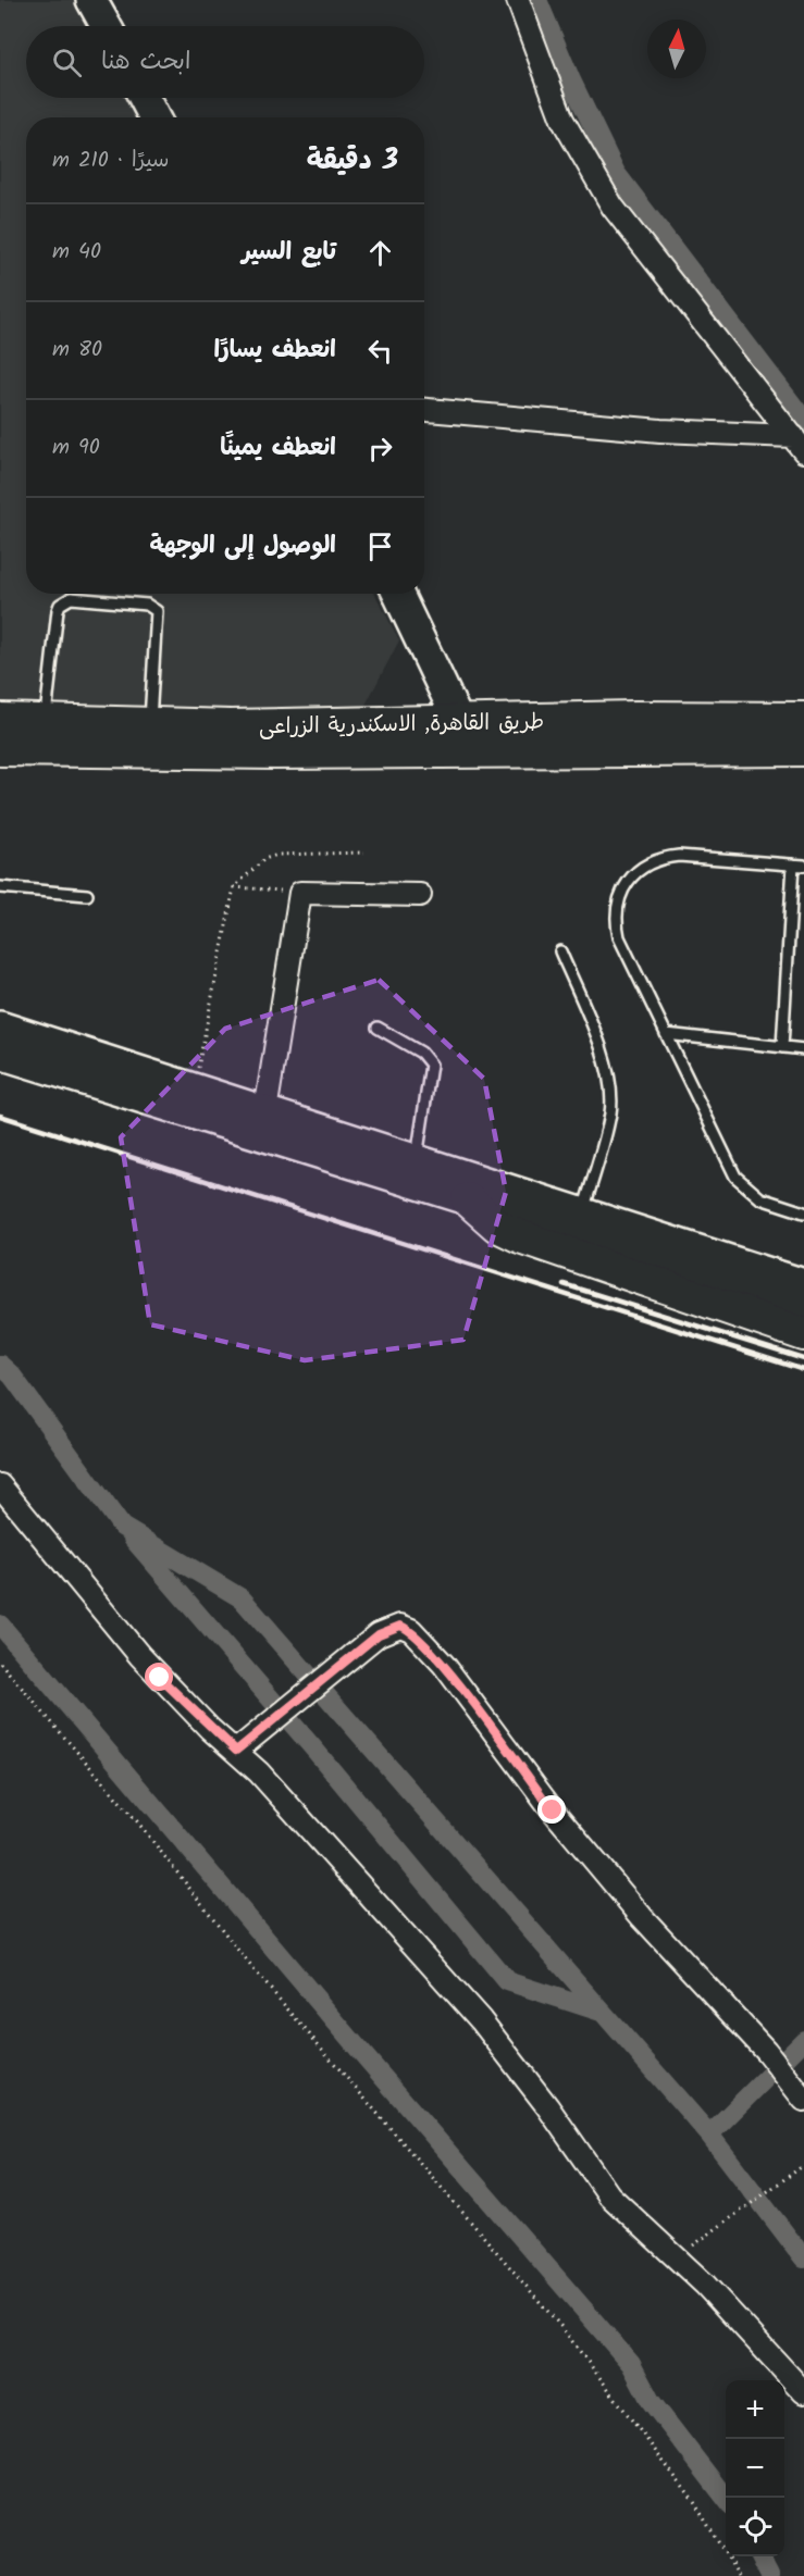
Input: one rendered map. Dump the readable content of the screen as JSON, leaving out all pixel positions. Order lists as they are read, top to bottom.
{
  "streets": {
    "highway": ["طريق القاهرة, الاسكندرية الزراعى"]
  },
  "north": "top",
  "page": {
    "search": "ابحث هنا",
    "heading": ["3 دقيقة", "سيرًا · 210 m"],
    "list": [
      ["تابع السير", "40 m"],
      ["انعطف يسارًا", "80 m"],
      ["انعطف يمينًا", "90 m"],
      "الوصول إلى الوجهة"
    ],
    "map_buttons": ["+", "−"]
  }
}
